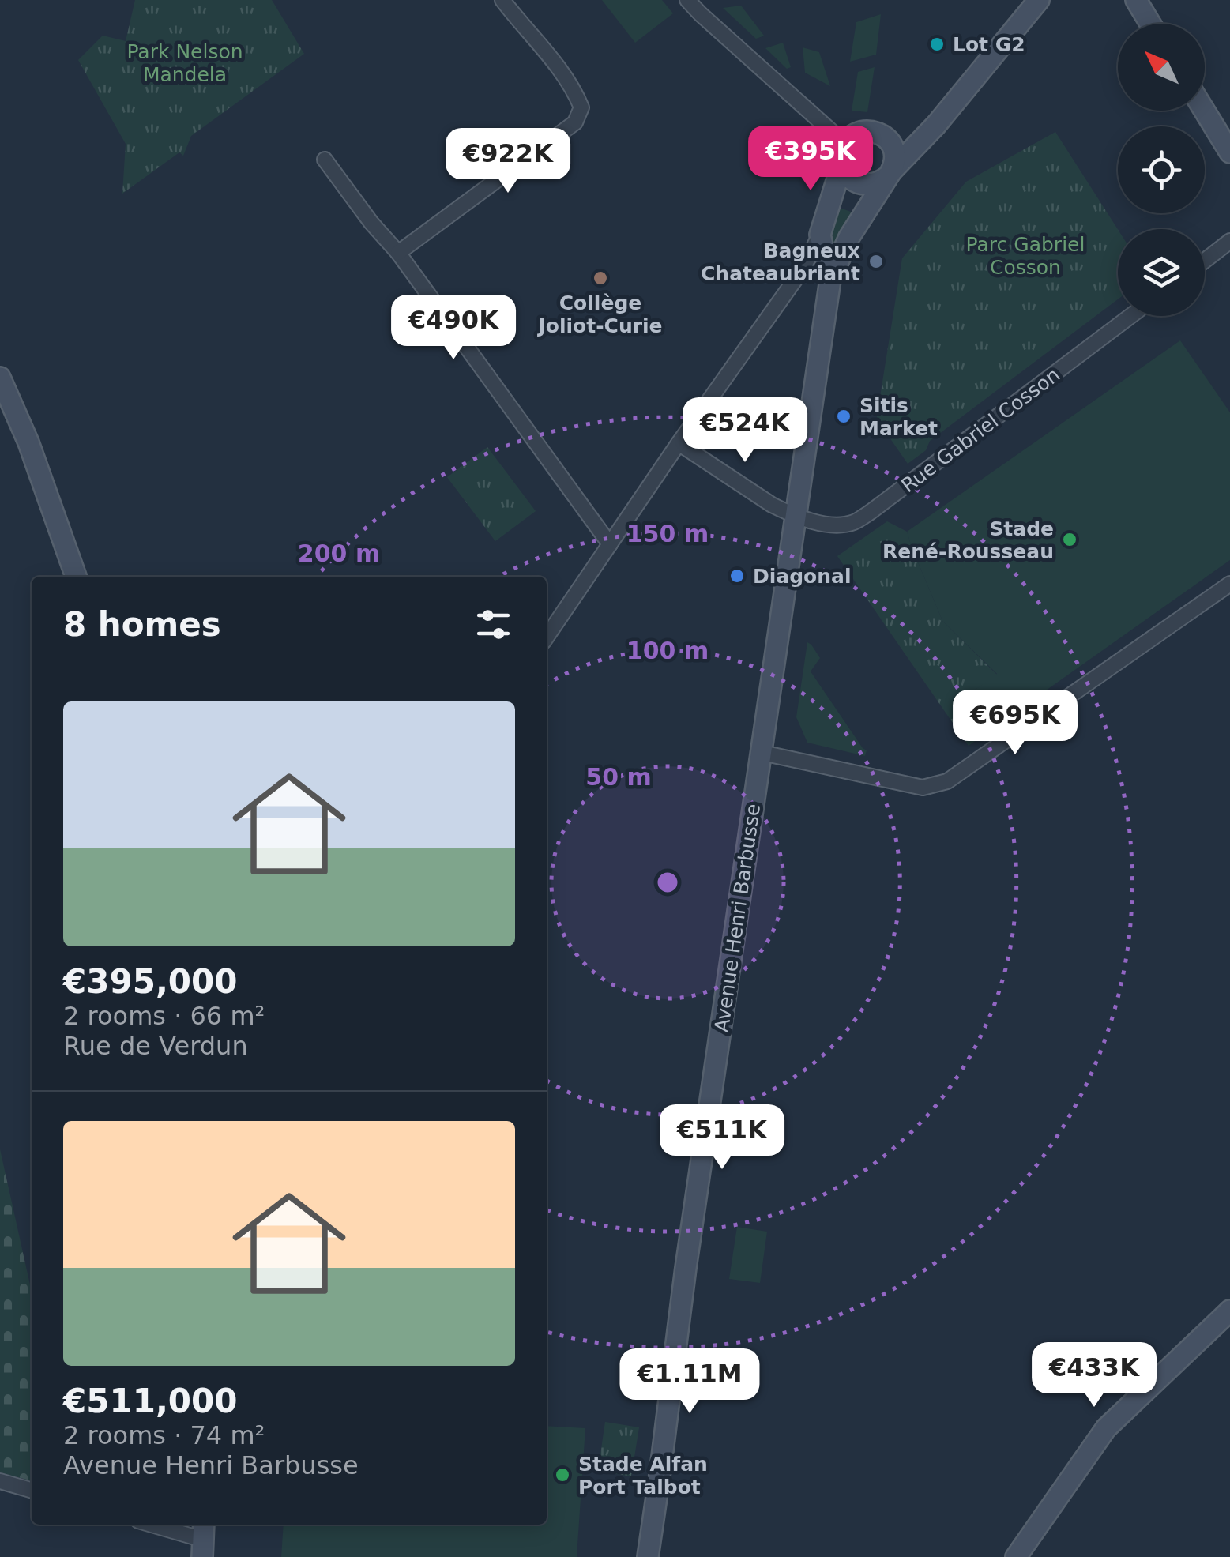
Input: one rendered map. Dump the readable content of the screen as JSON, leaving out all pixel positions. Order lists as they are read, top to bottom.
{
  "streets": {
    "main road": ["Avenue Henri Barbusse"],
    "street": ["Rue Gabriel Cosson"]
  },
  "crossings": [
    ["Rue Gabriel Cosson", "Avenue Henri Barbusse"]
  ],
  "parks": ["Park Nelson Mandela", "Parc Gabriel Cosson"],
  "places": [
    "Lot G2",
    "Bagneux Chateaubriant",
    "Collège Joliot-Curie",
    "Sitis Market",
    "Stade René-Rousseau",
    "Diagonal",
    "Stade Alfan Port Talbot"
  ],
  "north": "top left",
  "page": {
    "price": [
      "€395K",
      "€922K",
      "€490K",
      "€524K",
      "€695K",
      "€511K",
      "€433K",
      "€1.11M"
    ],
    "heading": "8 homes",
    "list": [
      {
        "name": "€395,000",
        "note": "2 rooms · 66 m² · Rue de Verdun"
      },
      {
        "name": "€511,000",
        "note": "2 rooms · 74 m² · Avenue Henri Barbusse"
      }
    ]
  },
  "rings": [
    "150 m",
    "200 m",
    "100 m",
    "50 m"
  ]
}
